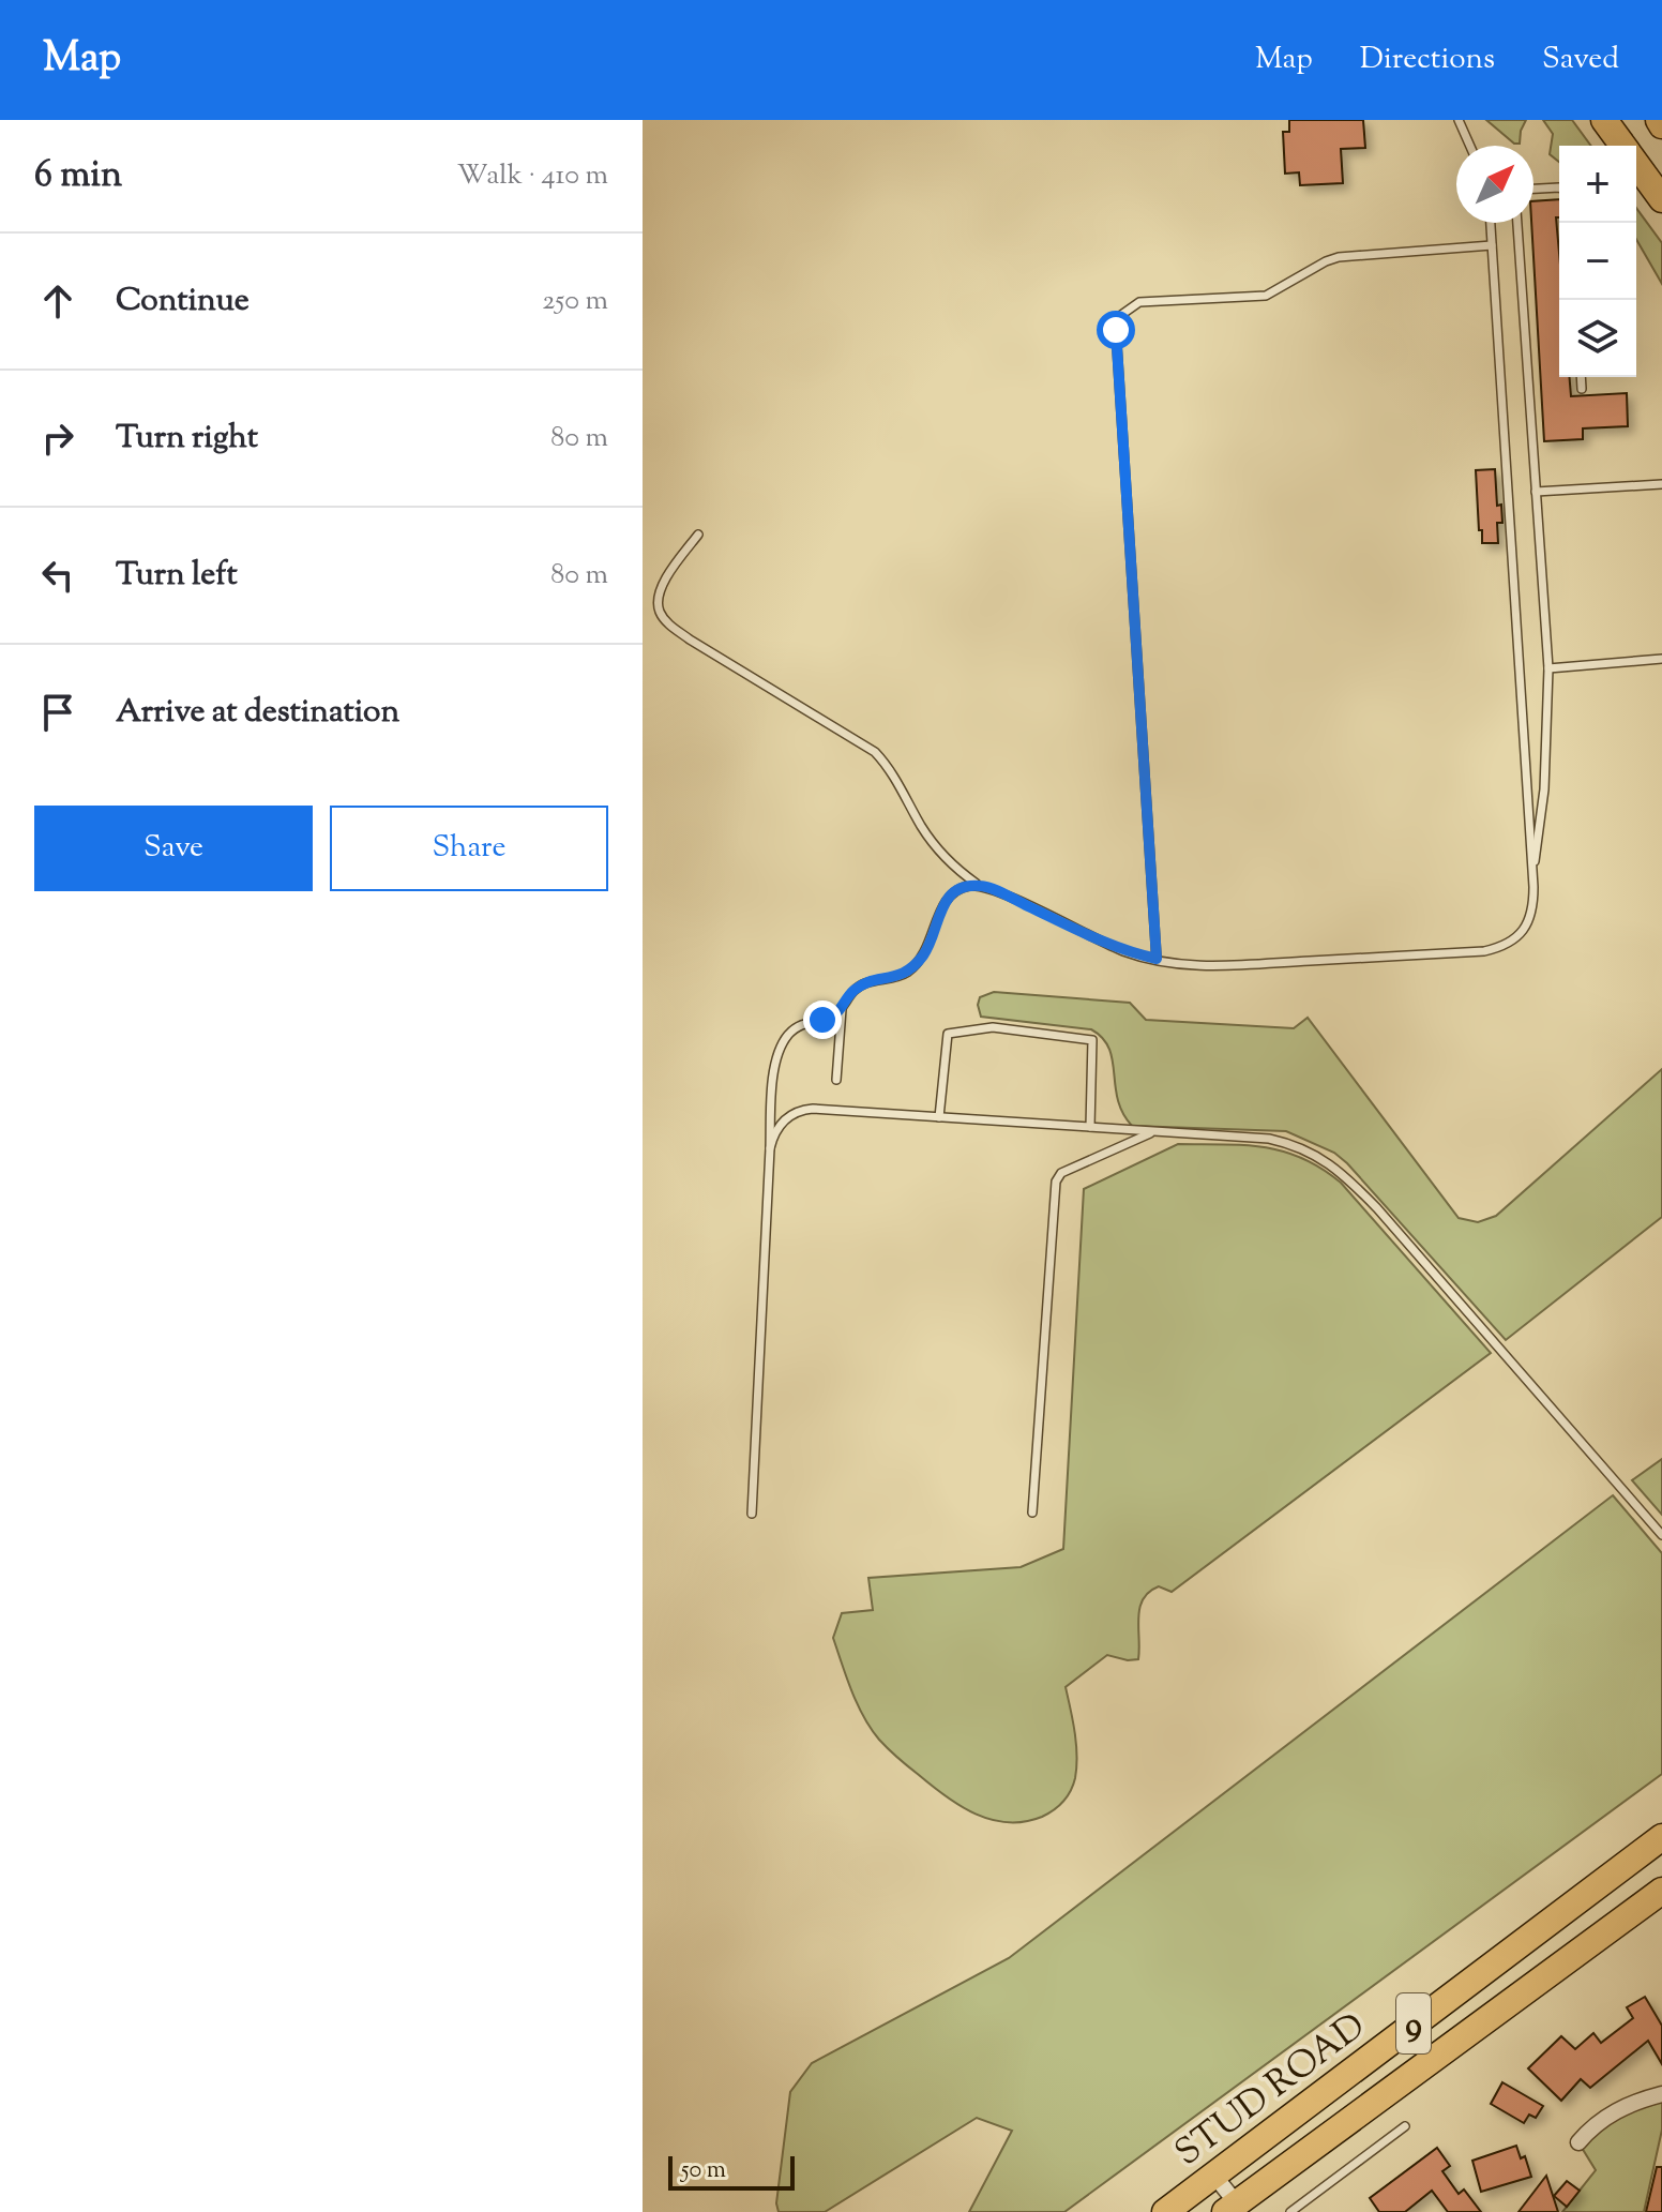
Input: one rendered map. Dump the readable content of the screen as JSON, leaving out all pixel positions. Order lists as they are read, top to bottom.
{
  "streets": {
    "highway": ["9", "STUD ROAD"]
  },
  "scale_bar": "50 m",
  "north": "top right",
  "page": {
    "header": "Map",
    "nav": ["Map", "Directions", "Saved"],
    "heading": ["6 min", "Walk · 410 m"],
    "map_buttons": ["+", "−"],
    "list": [
      ["Continue", "250 m"],
      ["Turn right", "80 m"],
      ["Turn left", "80 m"],
      "Arrive at destination"
    ],
    "buttons": ["Save", "Share"],
    "scale": "50 m"
  }
}
